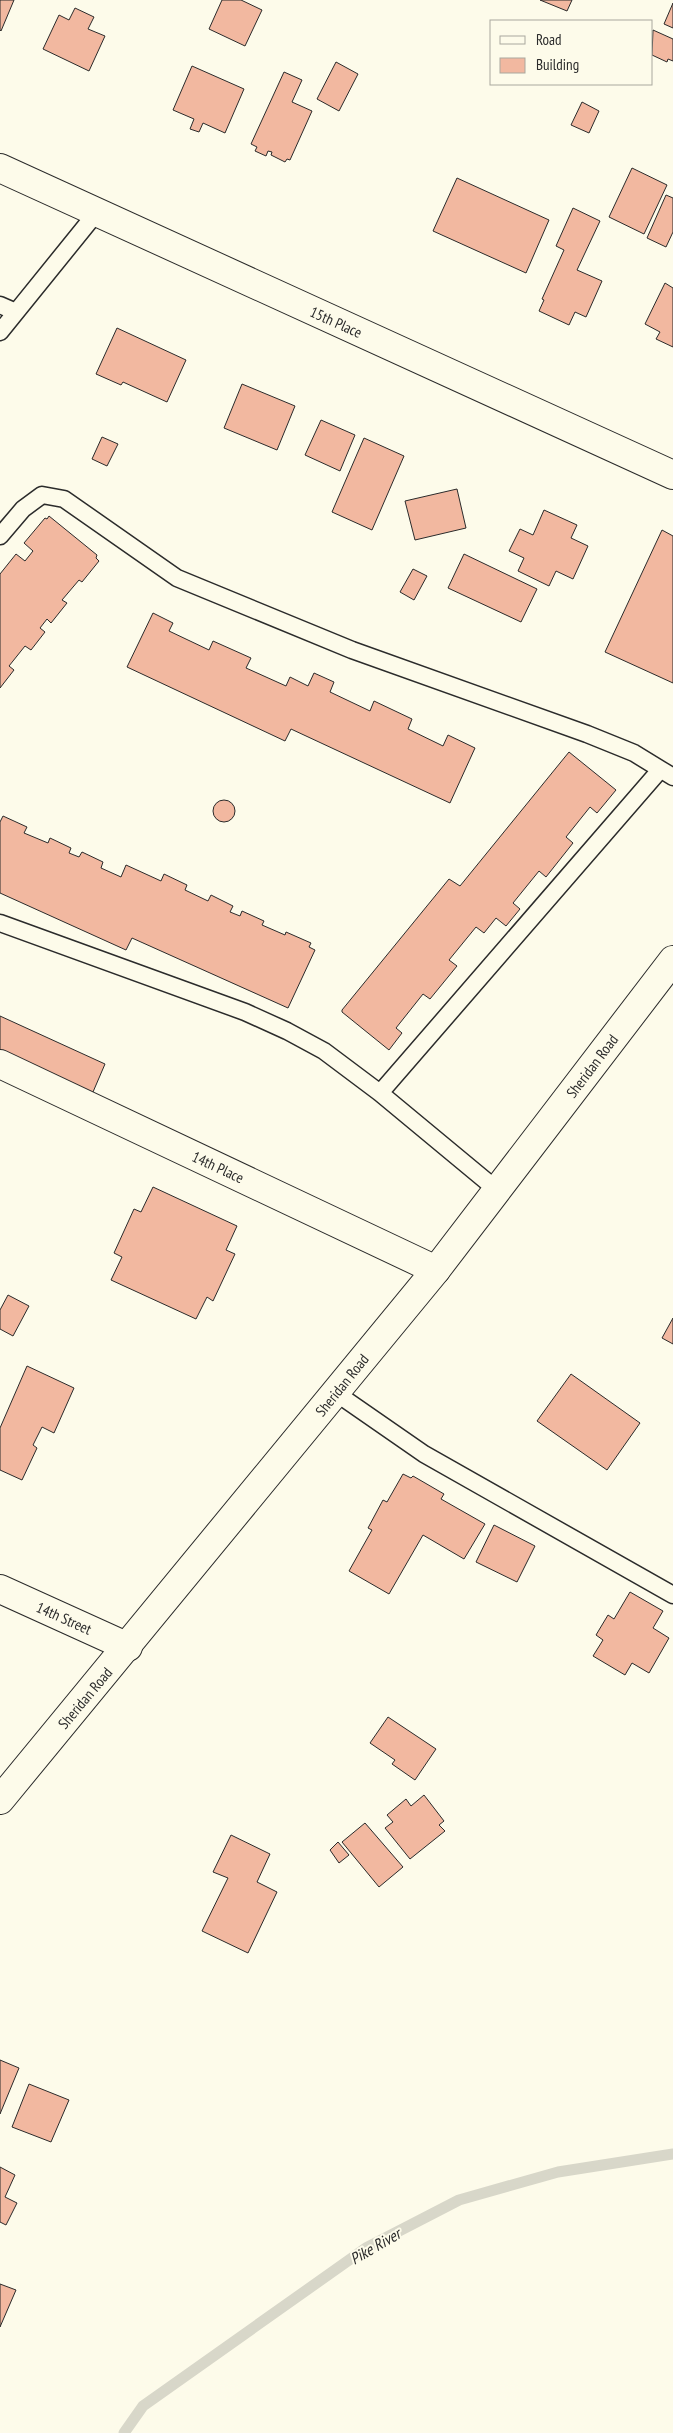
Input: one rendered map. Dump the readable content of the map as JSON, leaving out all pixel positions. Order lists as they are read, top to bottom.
{
  "streets": {
    "street": [
      "15th Place",
      "Sheridan Road",
      "14th Place",
      "14th Street"
    ]
  },
  "crossings": [
    ["Sheridan Road", "14th Place"],
    ["Sheridan Road", "14th Street"]
  ],
  "water": ["Pike River"],
  "legend": ["Road", "Building"]
}
